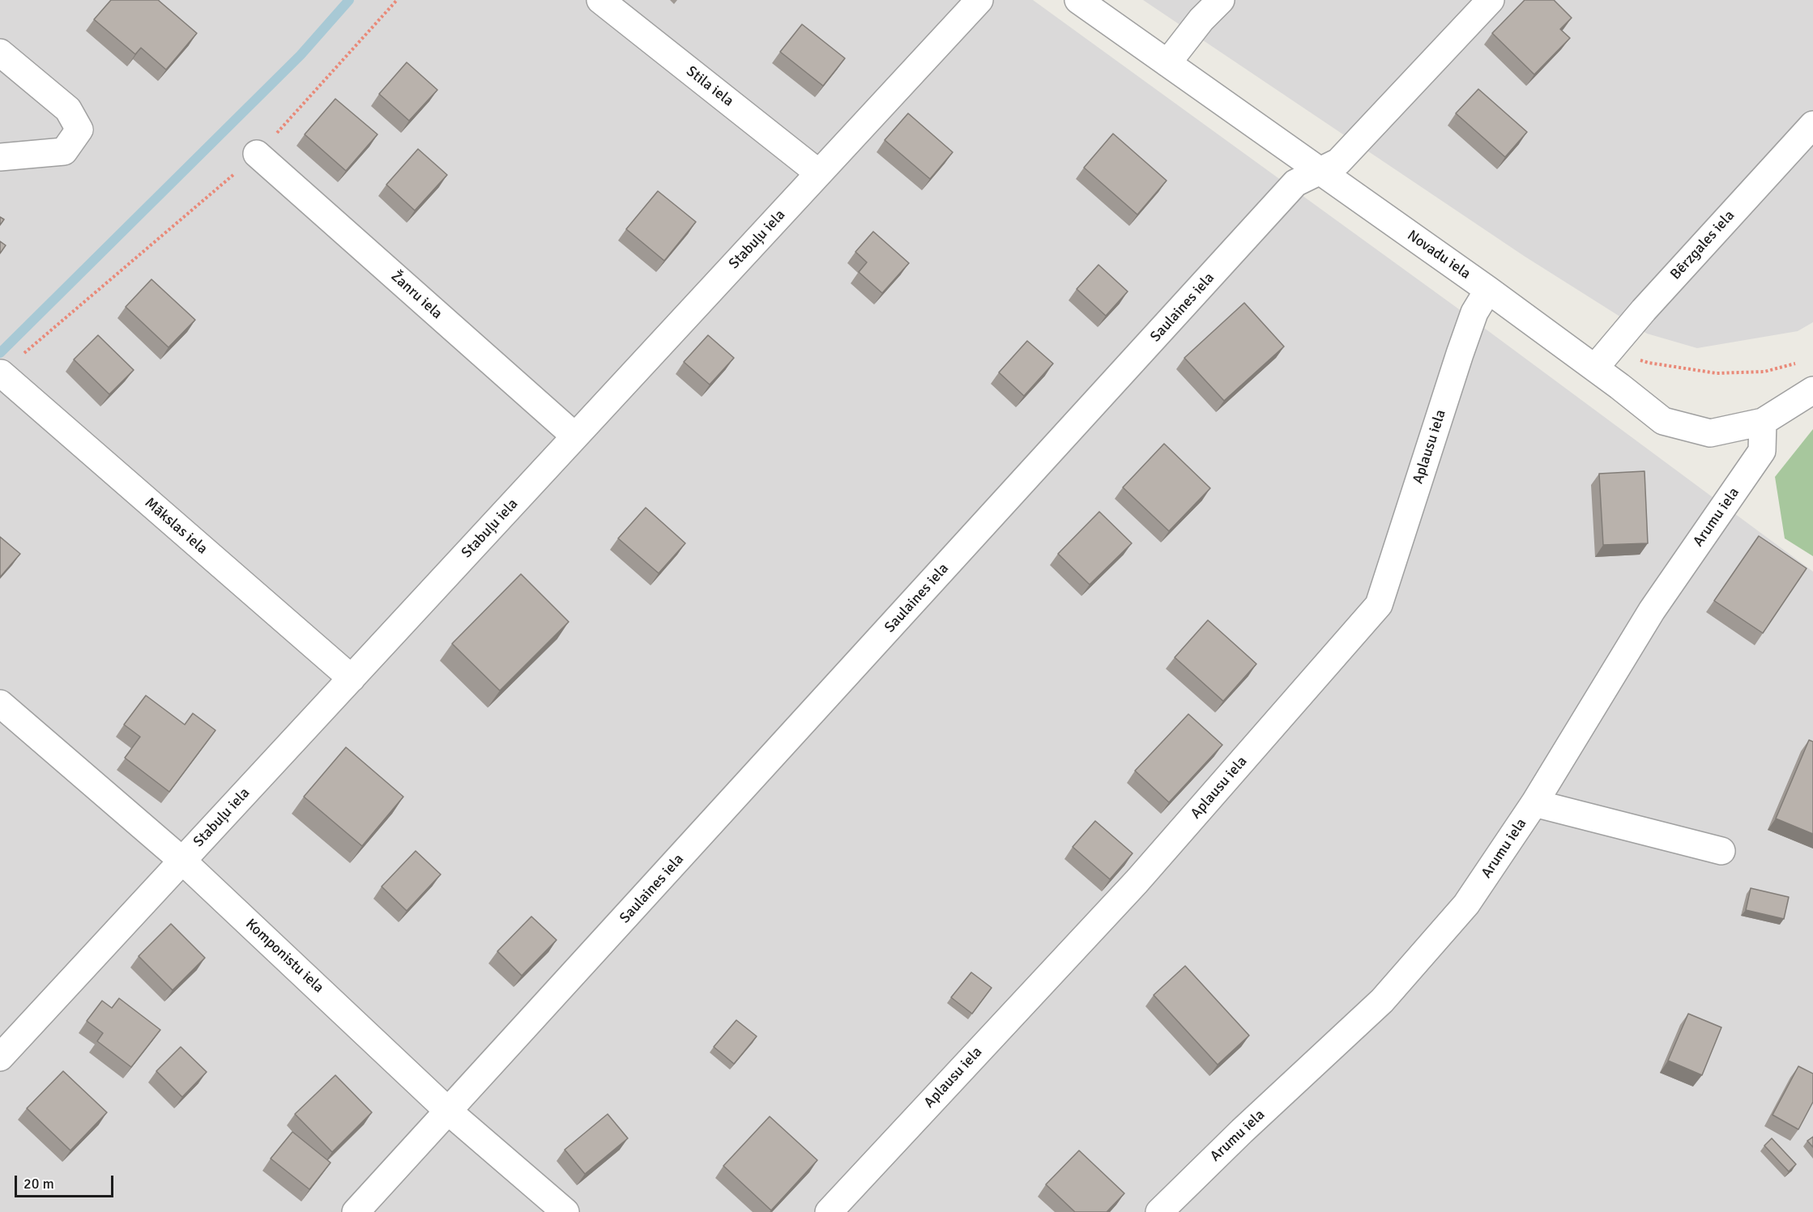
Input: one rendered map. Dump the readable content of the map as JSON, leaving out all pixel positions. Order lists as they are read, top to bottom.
{
  "streets": {
    "street": [
      "Stila iela",
      "Stabuļu iela",
      "Bērzgales iela",
      "Novadu iela",
      "Žanru iela",
      "Saulaines iela",
      "Aplausu iela",
      "Arumu iela",
      "Mākslas iela",
      "Komponistu iela"
    ]
  },
  "crossings": [
    ["Stila iela", "Stabuļu iela"],
    ["Stabuļu iela", "Žanru iela"],
    ["Stabuļu iela", "Mākslas iela"],
    ["Stabuļu iela", "Komponistu iela"],
    ["Bērzgales iela", "Novadu iela"],
    ["Novadu iela", "Saulaines iela"],
    ["Novadu iela", "Aplausu iela"],
    ["Novadu iela", "Arumu iela"],
    ["Saulaines iela", "Komponistu iela"]
  ],
  "scale_bar": "20 m"
}
